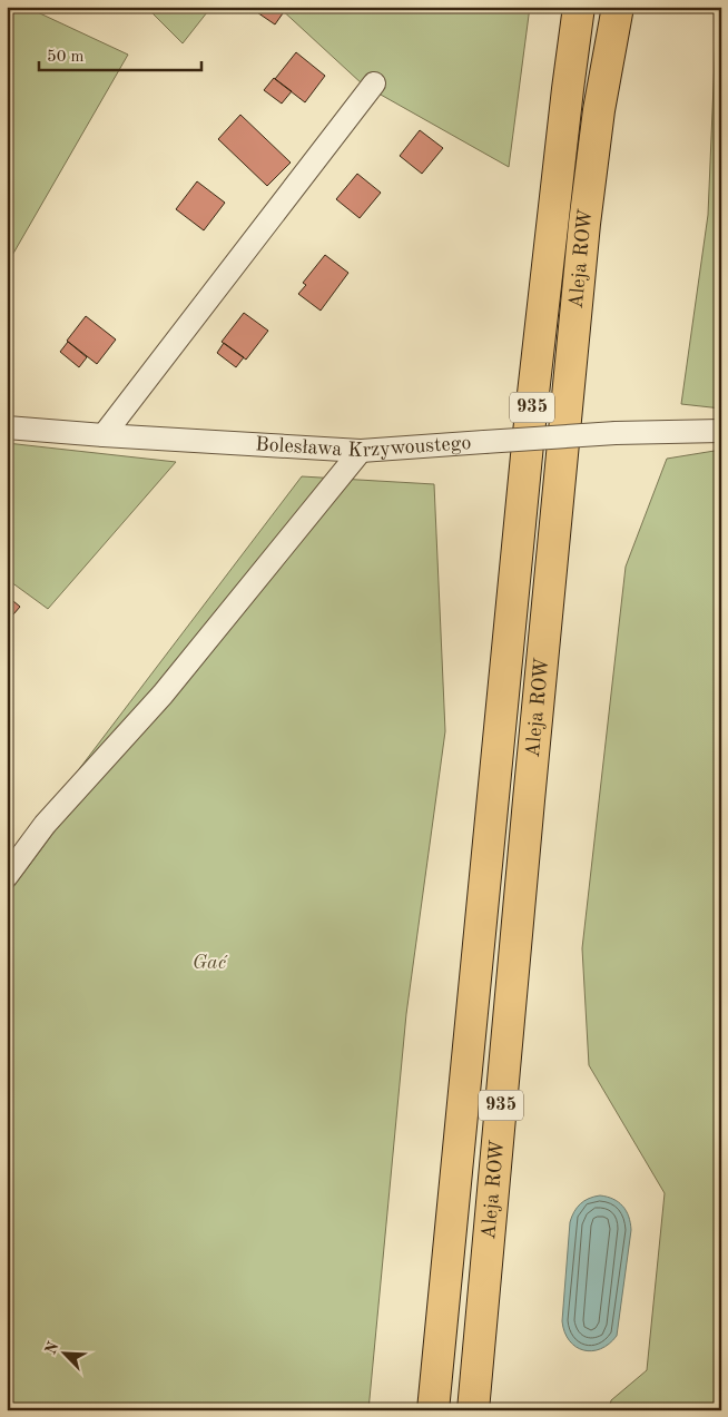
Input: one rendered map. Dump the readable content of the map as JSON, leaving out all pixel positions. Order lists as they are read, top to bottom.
{
  "streets": {
    "main road": ["Aleja ROW", "935"],
    "street": ["Bolesława Krzywoustego"]
  },
  "parks": ["Gać"],
  "scale_bar": "50 m",
  "north": "top left"
}
